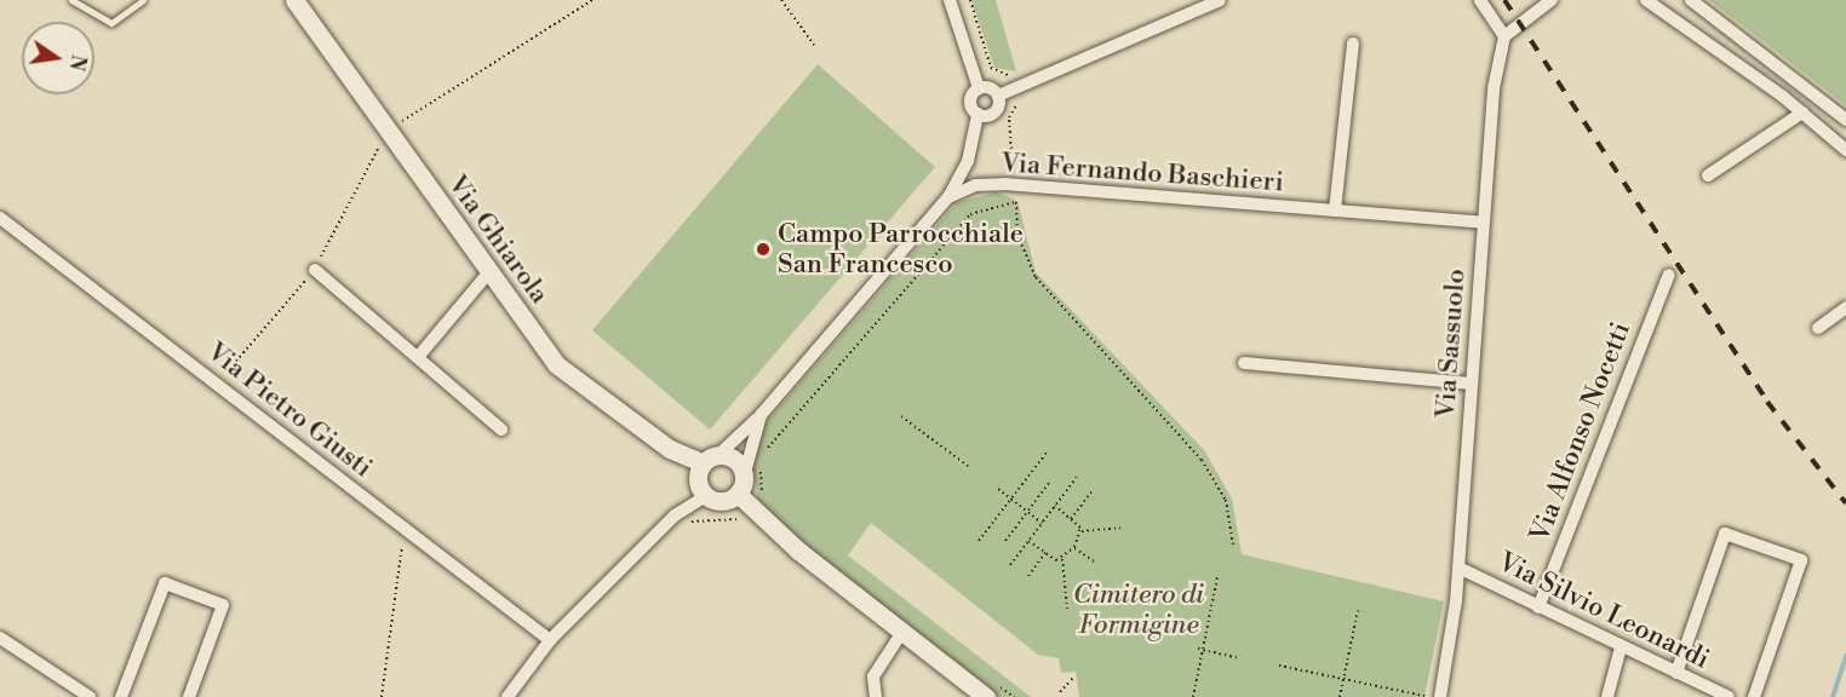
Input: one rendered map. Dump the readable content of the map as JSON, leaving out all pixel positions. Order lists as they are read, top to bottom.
{
  "streets": {
    "street": [
      "Via Fernando Baschieri",
      "Via Ghiarola",
      "Via Sassuolo",
      "Via Pietro Giusti",
      "Via Alfonso Nocetti",
      "Via Silvio Leonardi"
    ]
  },
  "crossings": [
    ["Via Fernando Baschieri", "Via Sassuolo"],
    ["Via Sassuolo", "Via Silvio Leonardi"],
    ["Via Alfonso Nocetti", "Via Silvio Leonardi"]
  ],
  "parks": ["Cimitero di Formigine"],
  "places": ["Campo Parrocchiale San Francesco"],
  "north": "right"
}
